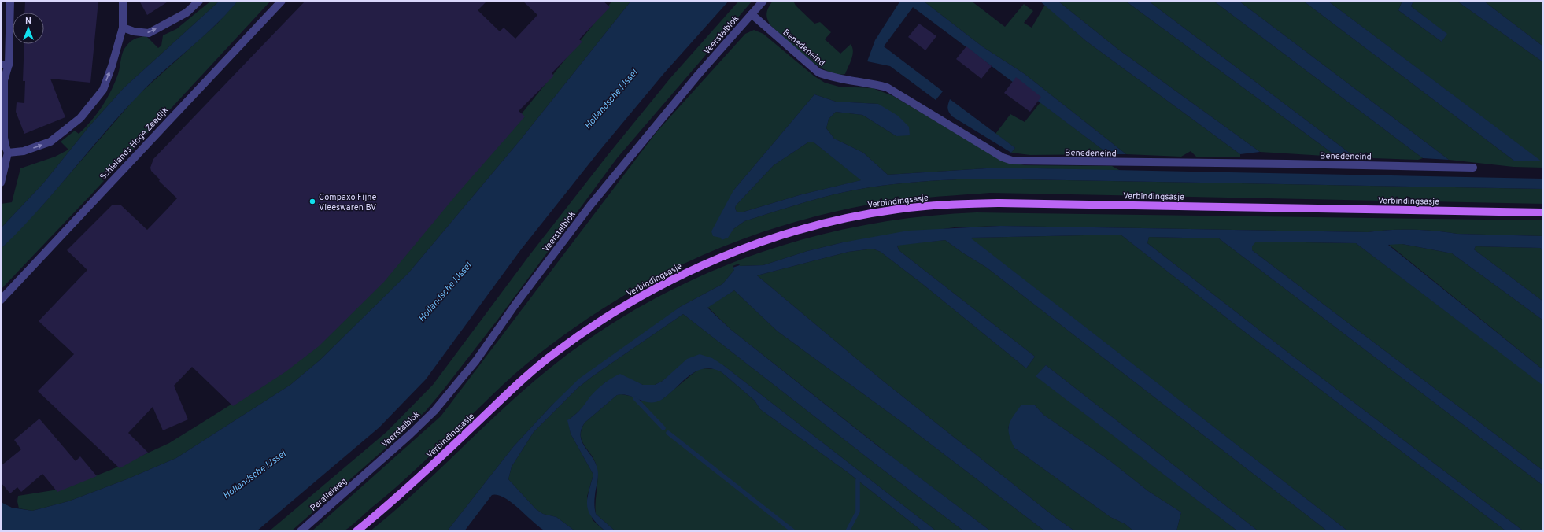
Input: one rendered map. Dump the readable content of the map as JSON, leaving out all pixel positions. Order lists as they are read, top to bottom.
{
  "streets": {
    "main road": ["Verbindingsasje"],
    "street": [
      "Veerstalblok",
      "Benedeneind",
      "Schielands Hoge Zeedijk",
      "Parallelweg"
    ]
  },
  "crossings": [
    ["Veerstalblok", "Benedeneind"],
    ["Veerstalblok", "Parallelweg"]
  ],
  "water": ["Hollandsche IJssel"],
  "places": ["Compaxo Fijne Vleeswaren BV"],
  "north": "top"
}
